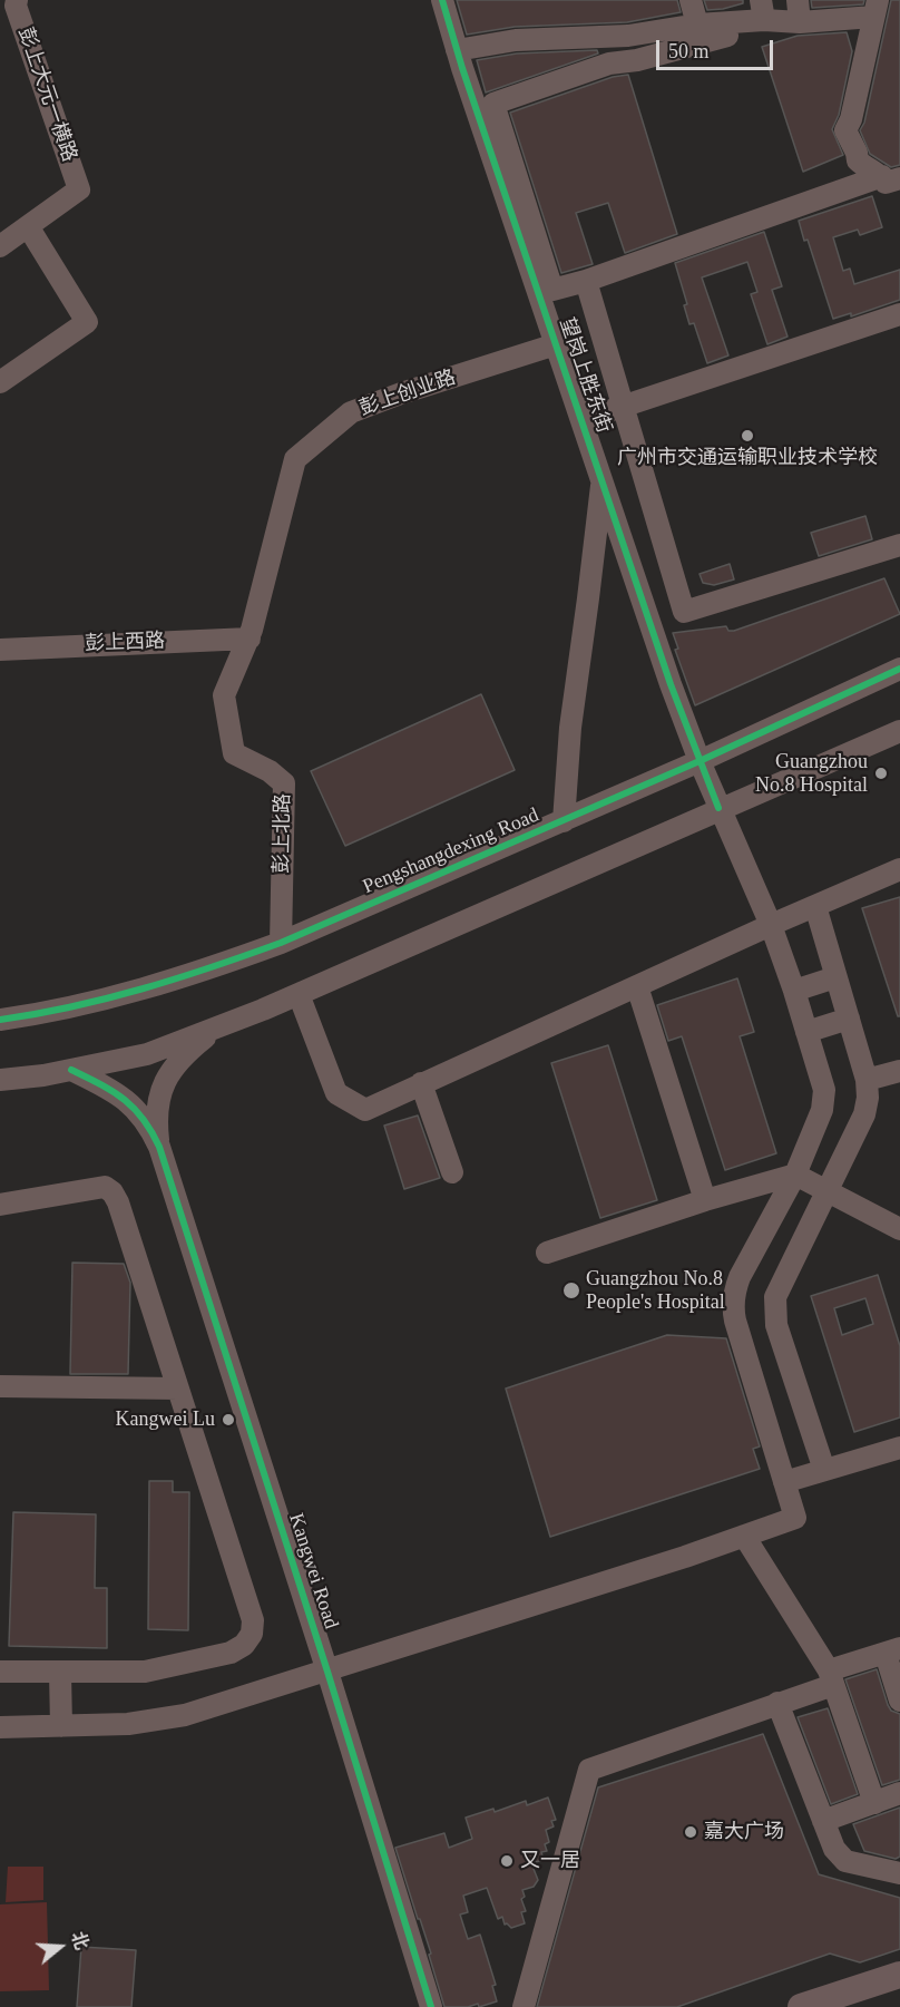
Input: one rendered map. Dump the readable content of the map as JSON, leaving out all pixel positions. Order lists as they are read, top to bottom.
{
  "streets": {
    "street": [
      "彭上大元一横路",
      "望岗上胜东街",
      "彭上创业路",
      "彭上西路",
      "彭上北路",
      "Pengshangdexing Road",
      "Kangwei Road"
    ]
  },
  "crossings": [
    ["望岗上胜东街", "彭上创业路"],
    ["望岗上胜东街", "Pengshangdexing Road"],
    ["彭上创业路", "彭上西路"],
    ["彭上创业路", "彭上北路"],
    ["彭上西路", "彭上北路"],
    ["彭上北路", "Pengshangdexing Road"]
  ],
  "places": [
    "广州市交通运输职业技术学校",
    "Guangzhou No.8 Hospital",
    "Guangzhou No.8 People's Hospital",
    "Kangwei Lu",
    "嘉大广场",
    "又一居"
  ],
  "scale_bar": "50 m",
  "north": "right"
}
